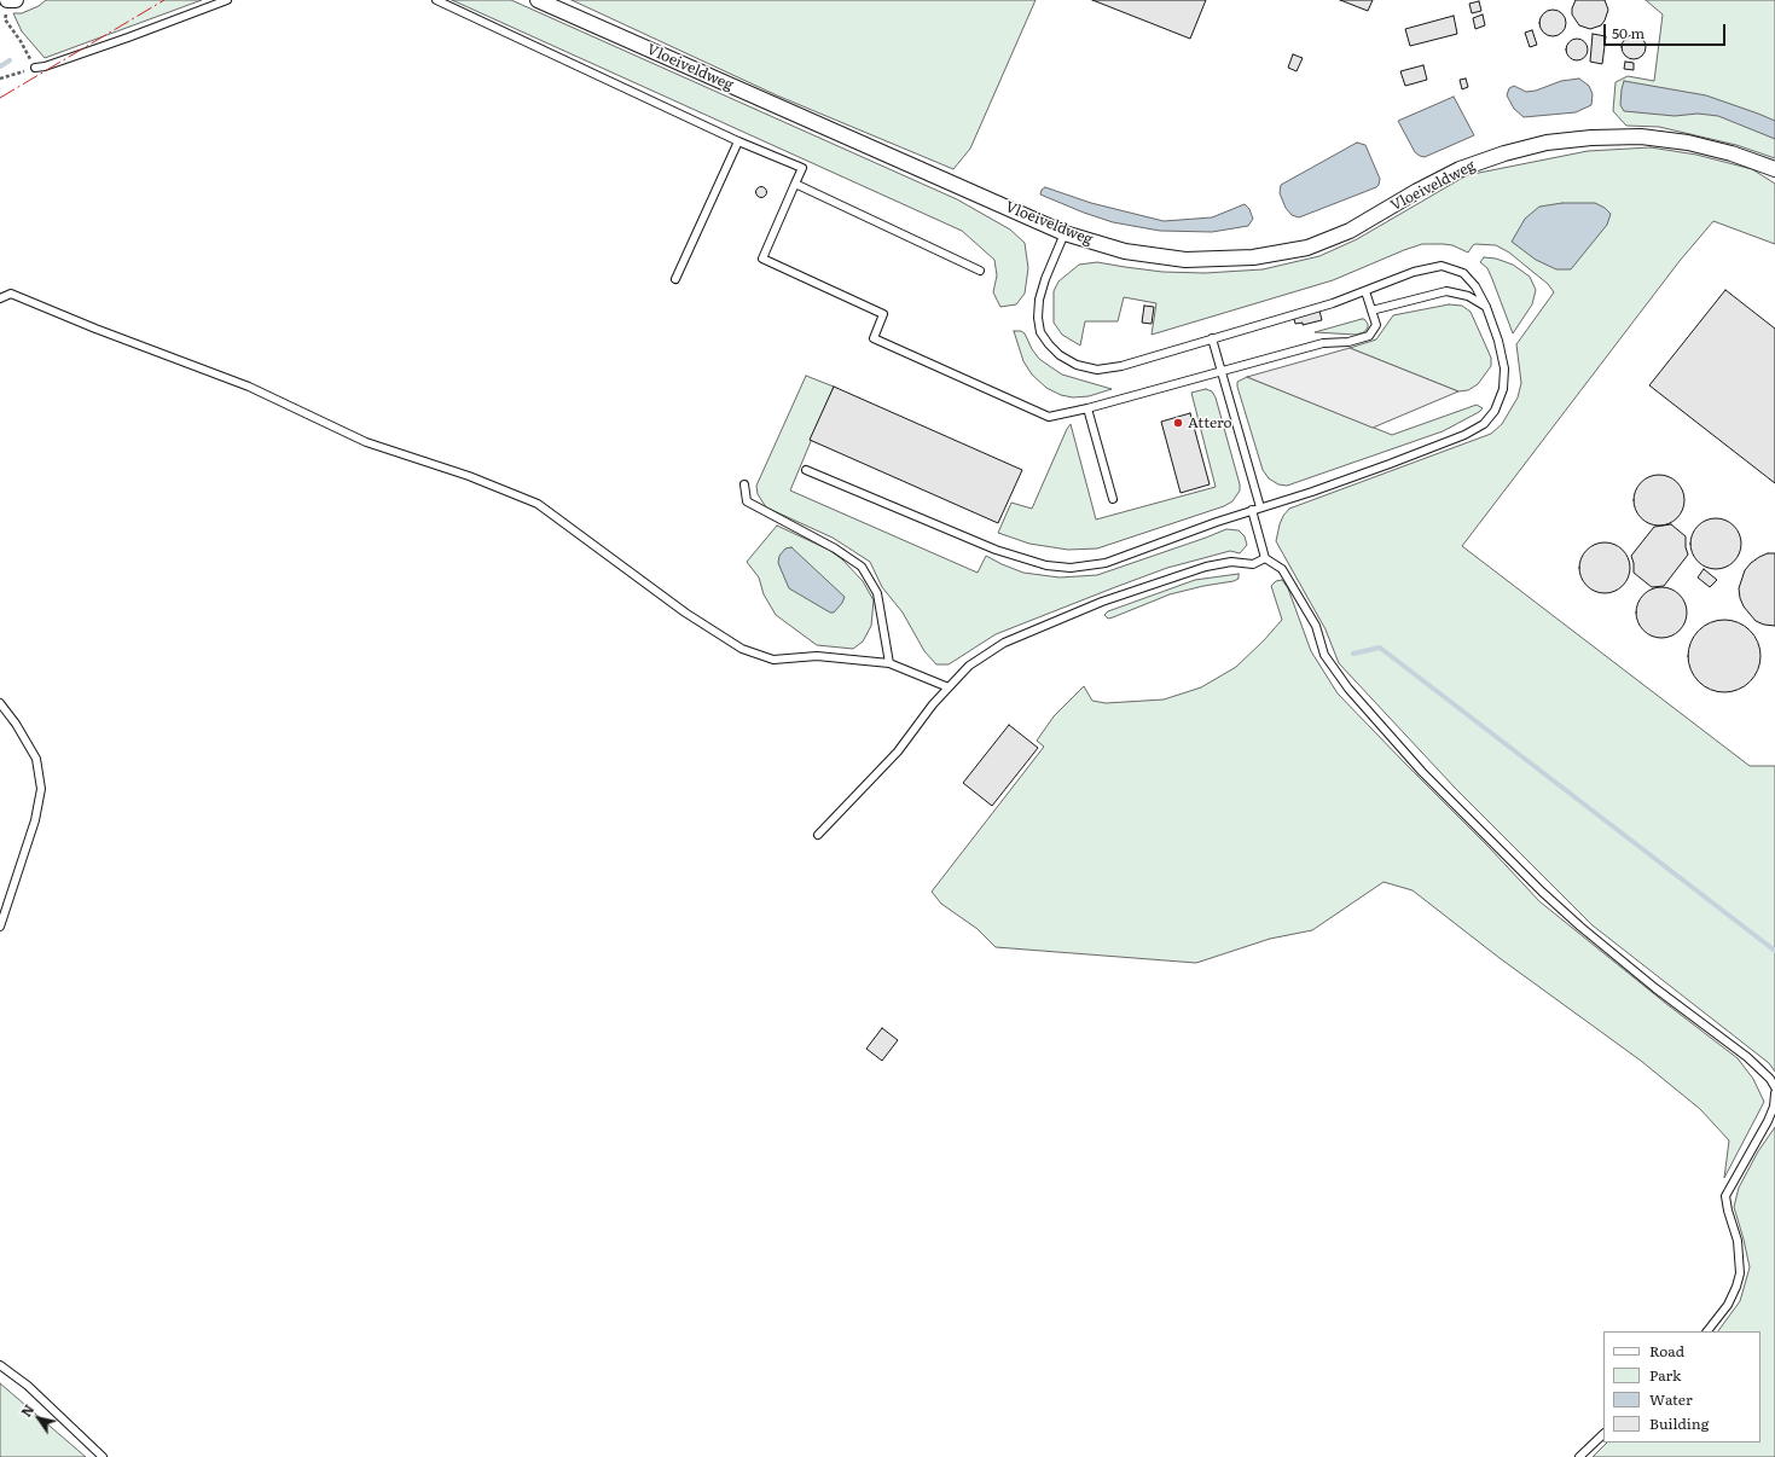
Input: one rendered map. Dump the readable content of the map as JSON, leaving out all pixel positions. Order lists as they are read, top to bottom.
{
  "streets": {
    "street": ["Vloeiveldweg"]
  },
  "places": ["Attero"],
  "legend": [
    "Road",
    "Park",
    "Water",
    "Building"
  ],
  "scale_bar": "50 m",
  "north": "top left"
}
